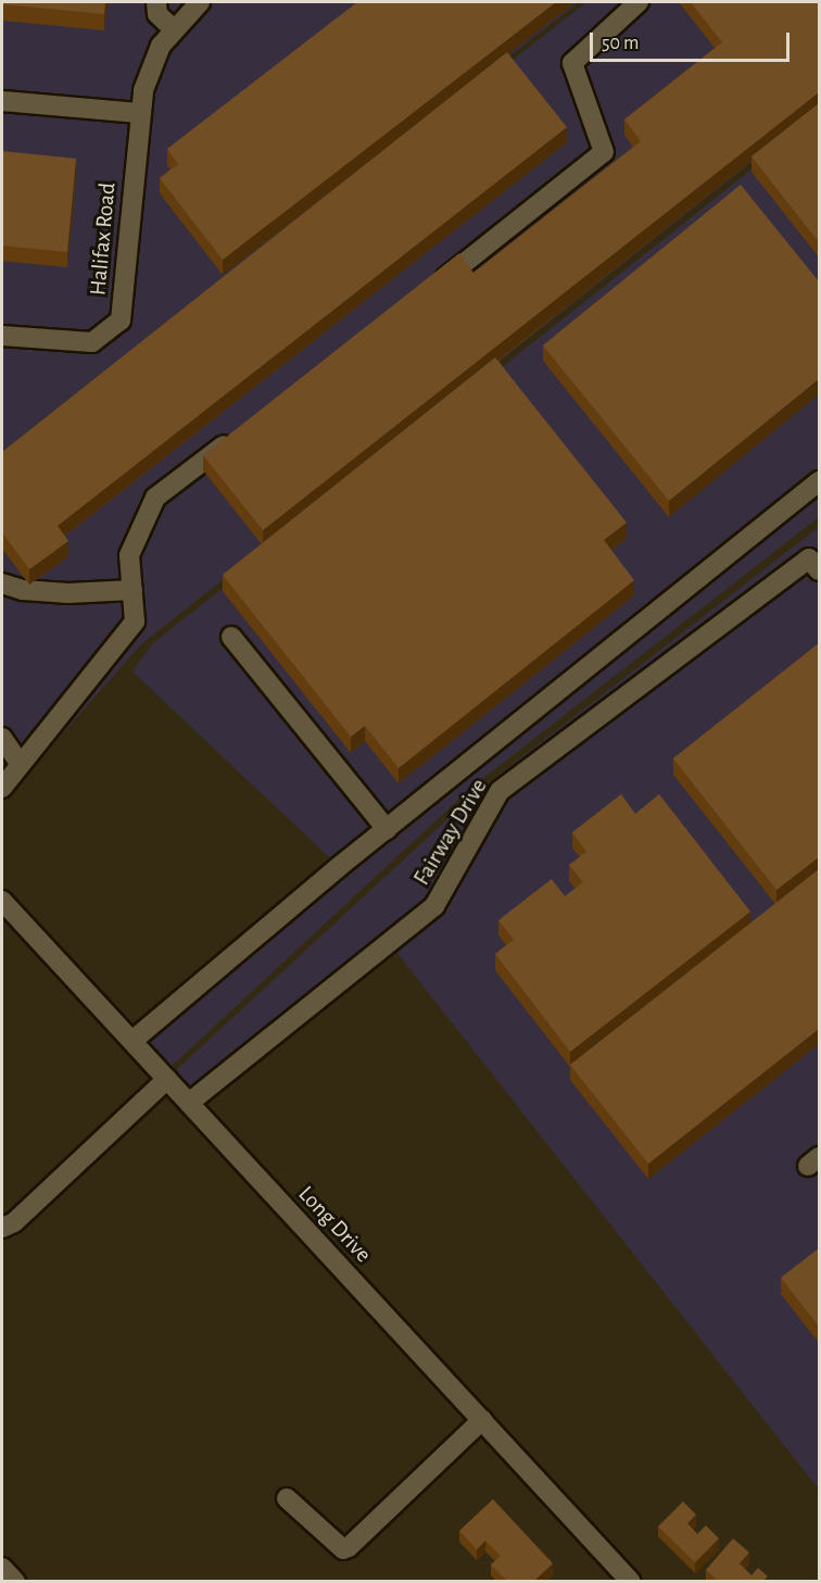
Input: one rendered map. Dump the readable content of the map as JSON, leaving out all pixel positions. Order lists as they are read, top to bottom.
{
  "streets": {
    "street": ["Halifax Road", "Fairway Drive", "Long Drive"]
  },
  "crossings": [
    ["Fairway Drive", "Long Drive"]
  ],
  "scale_bar": "50 m"
}
